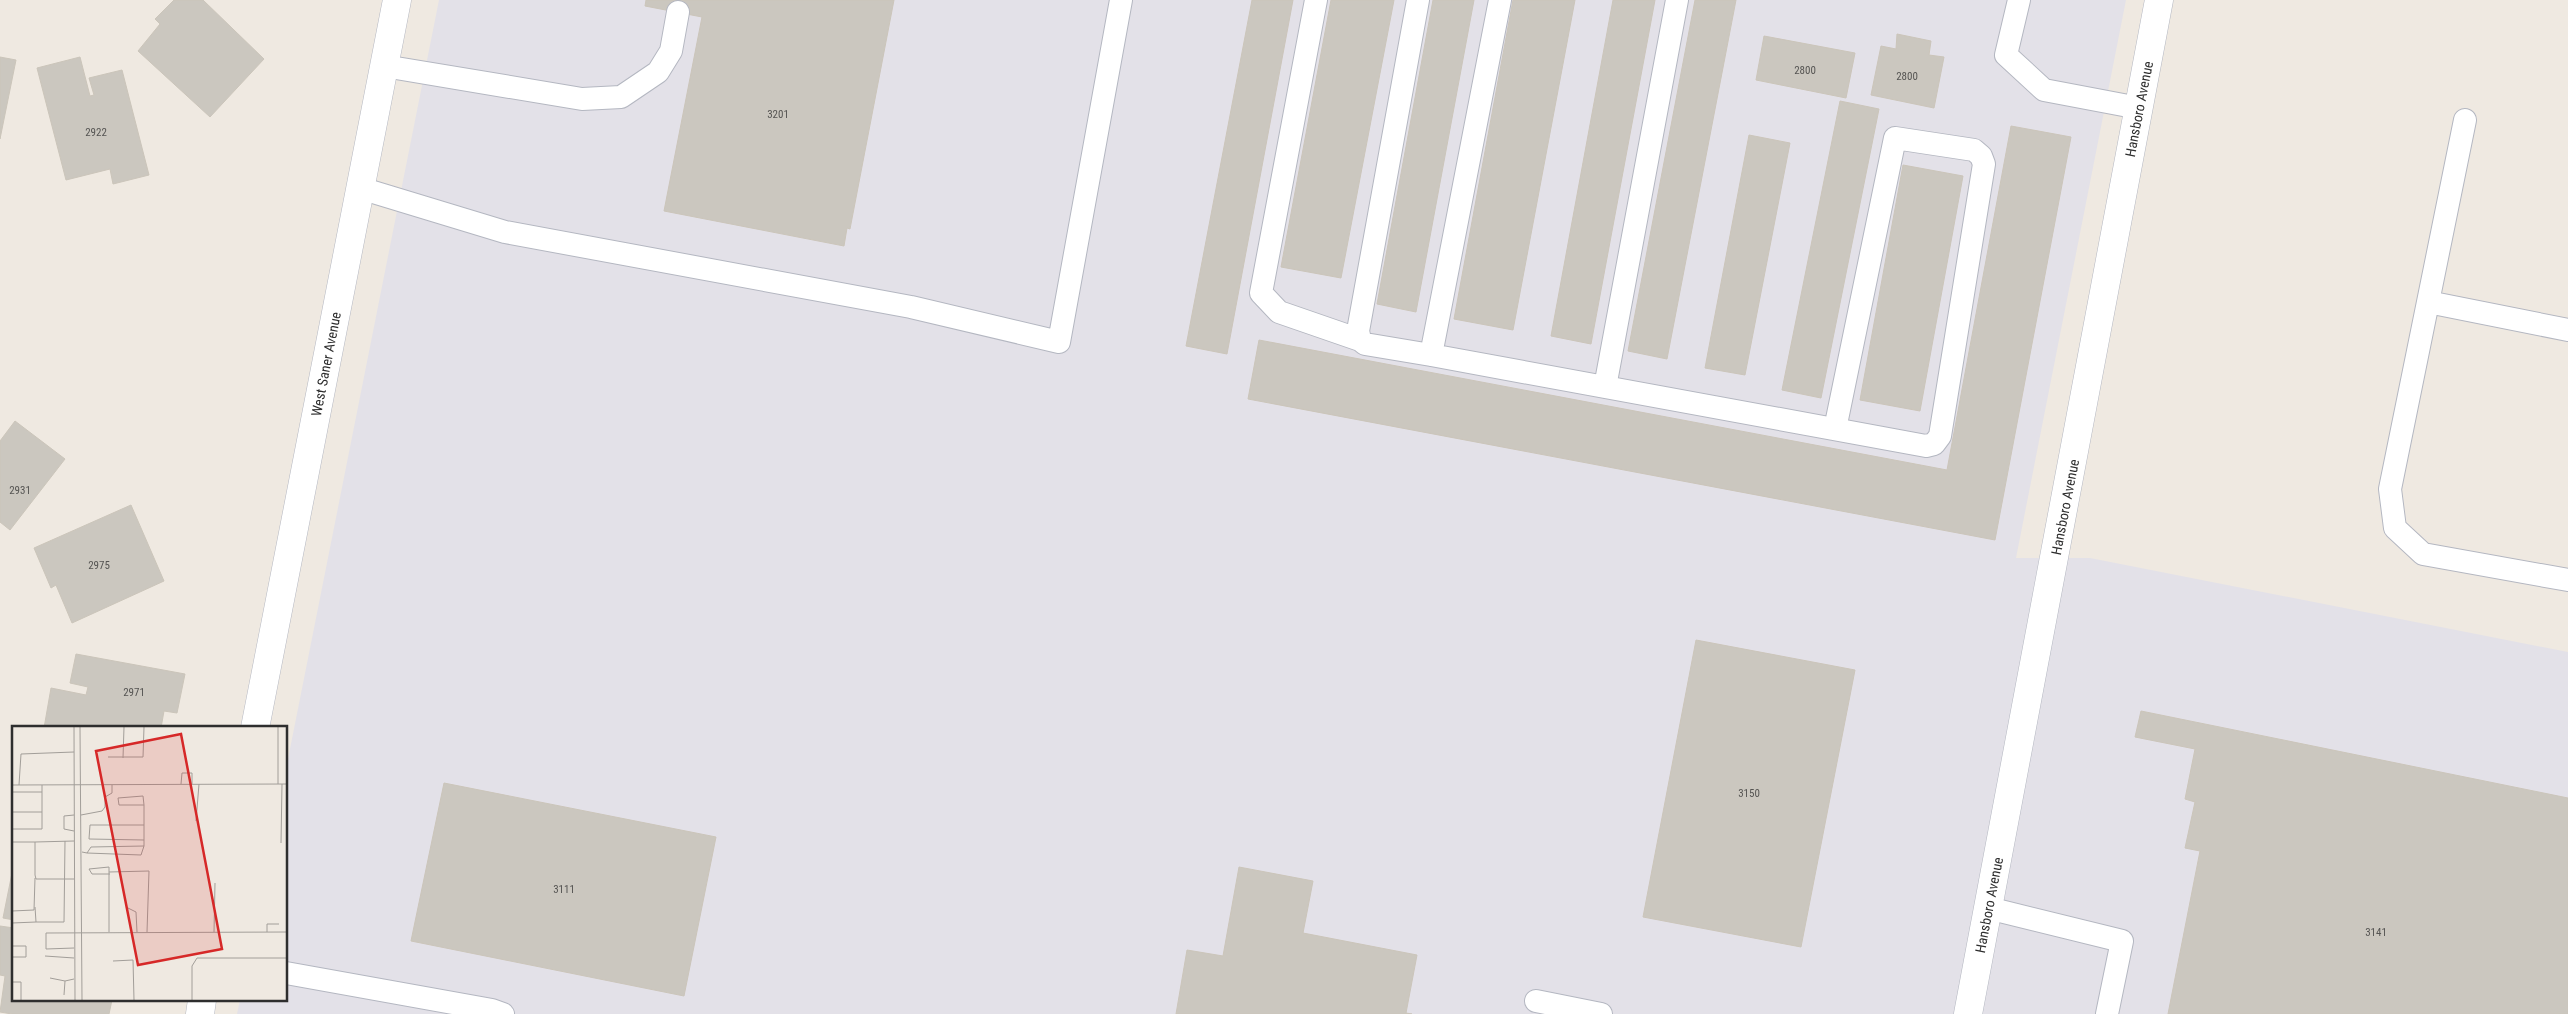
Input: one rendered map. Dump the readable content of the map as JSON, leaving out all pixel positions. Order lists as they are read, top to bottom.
{
  "streets": {
    "street": ["Hansboro Avenue", "West Saner Avenue"]
  },
  "house_numbers": [
    "2800",
    "2800",
    "3201",
    "2922",
    "2931",
    "2975",
    "2971",
    "3150",
    "3111",
    "3141"
  ]
}
